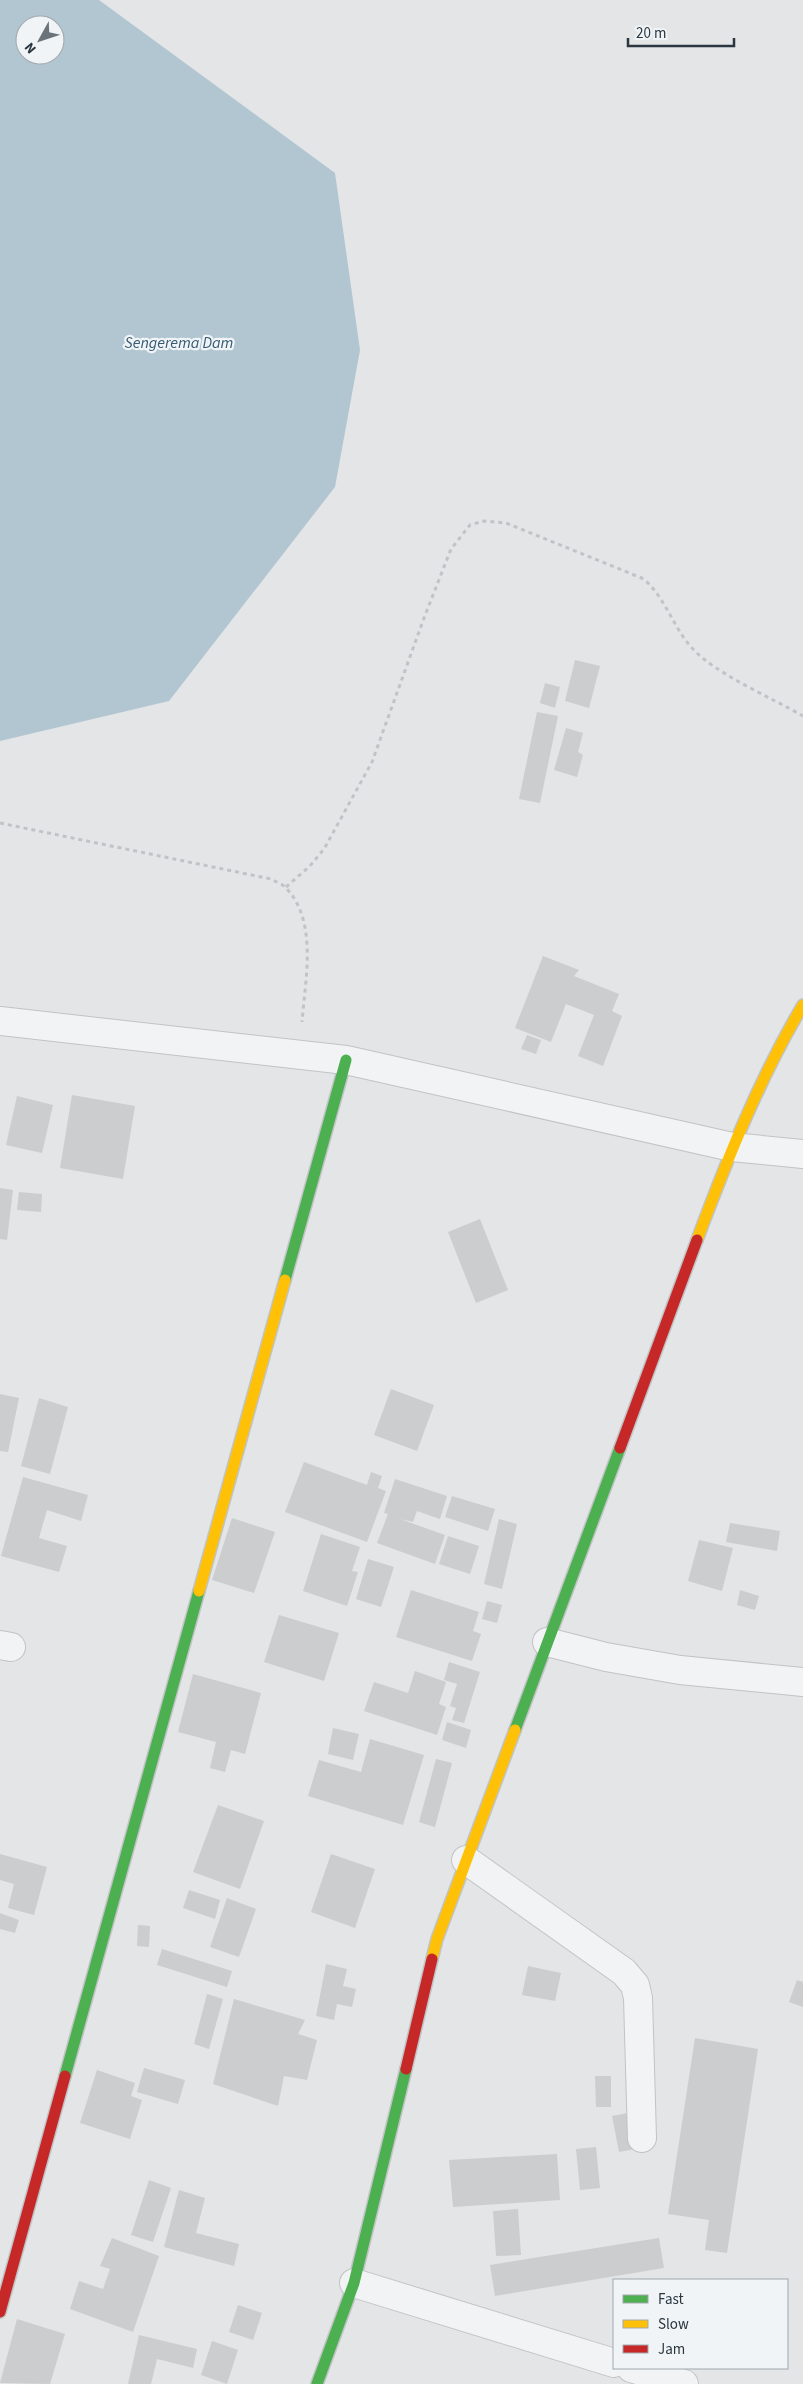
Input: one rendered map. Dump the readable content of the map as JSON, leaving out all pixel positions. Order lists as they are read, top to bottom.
{
  "water": ["Sengerema Dam"],
  "legend": ["Fast", "Slow", "Jam"],
  "scale_bar": "20 m",
  "north": "bottom left"
}
